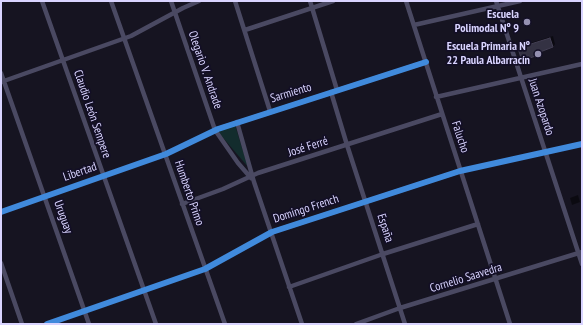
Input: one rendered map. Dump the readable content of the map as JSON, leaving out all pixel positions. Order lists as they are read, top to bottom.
{
  "streets": {
    "street": [
      "Olegario V. Andrade",
      "Sarmiento",
      "Juan Azopardo",
      "Claudio León Sempere",
      "Falucho",
      "José Ferré",
      "Libertad",
      "Humberto Primo",
      "Domingo French",
      "Uruguay",
      "España",
      "Cornelio Saavedra"
    ]
  },
  "crossings": [
    ["Olegario V. Andrade", "Sarmiento"],
    ["Olegario V. Andrade", "José Ferré"],
    ["Olegario V. Andrade", "Domingo French"],
    ["Sarmiento", "Falucho"],
    ["Sarmiento", "Libertad"],
    ["Sarmiento", "Humberto Primo"],
    ["Sarmiento", "España"],
    ["Juan Azopardo", "Domingo French"],
    ["Juan Azopardo", "Cornelio Saavedra"],
    ["Claudio León Sempere", "Libertad"],
    ["Claudio León Sempere", "Domingo French"],
    ["Falucho", "José Ferré"],
    ["Falucho", "Domingo French"],
    ["Falucho", "Cornelio Saavedra"],
    ["José Ferré", "Humberto Primo"],
    ["José Ferré", "España"],
    ["Libertad", "Humberto Primo"],
    ["Libertad", "Uruguay"],
    ["Humberto Primo", "Domingo French"],
    ["Domingo French", "Uruguay"],
    ["Domingo French", "España"],
    ["España", "Cornelio Saavedra"]
  ],
  "places": ["Escuela Polimodal Nº 9", "Escuela Primaria Nº 22 Paula Albarracín"]
}
